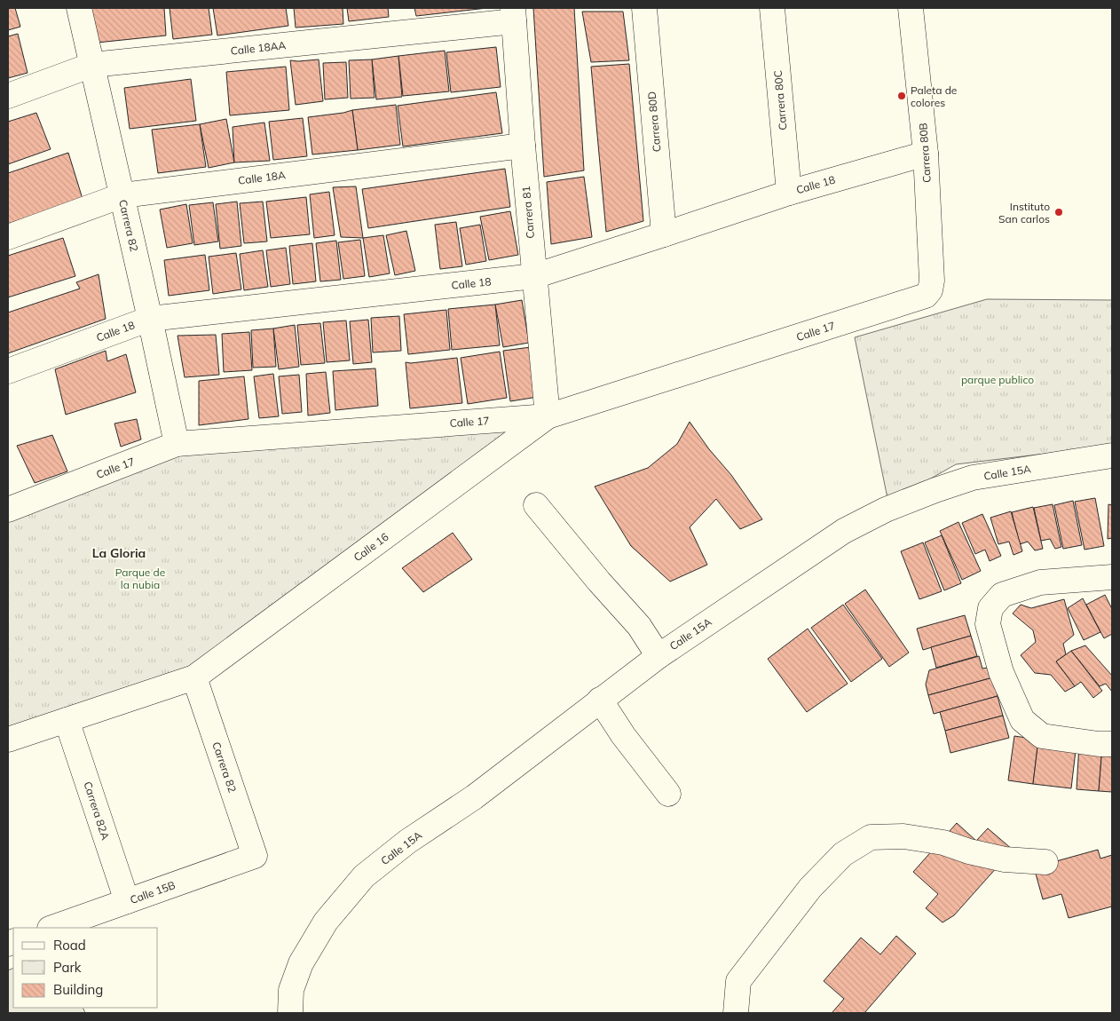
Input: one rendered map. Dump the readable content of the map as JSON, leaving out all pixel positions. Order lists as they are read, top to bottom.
{
  "streets": {
    "street": [
      "Calle 18AA",
      "Carrera 80C",
      "Carrera 80D",
      "Carrera 80B",
      "Calle 18A",
      "Calle 18",
      "Carrera 81",
      "Carrera 82",
      "Calle 17",
      "Calle 15A",
      "Calle 16",
      "Carrera 82A",
      "Calle 15B"
    ]
  },
  "crossings": [
    ["Calle 18AA", "Carrera 81"],
    ["Calle 18AA", "Carrera 82"],
    ["Carrera 80C", "Calle 18"],
    ["Carrera 80D", "Calle 18"],
    ["Carrera 80B", "Calle 18"],
    ["Carrera 80B", "Calle 17"],
    ["Calle 18A", "Carrera 81"],
    ["Calle 18A", "Carrera 82"],
    ["Calle 18", "Carrera 81"],
    ["Calle 18", "Carrera 82"],
    ["Carrera 81", "Calle 17"],
    ["Carrera 81", "Calle 16"],
    ["Carrera 82", "Calle 17"],
    ["Carrera 82", "Calle 16"],
    ["Carrera 82", "Calle 15B"],
    ["Calle 17", "Calle 16"],
    ["Calle 16", "Carrera 82A"],
    ["Carrera 82A", "Calle 15B"]
  ],
  "districts": ["La Gloria"],
  "parks": ["parque publico", "Parque de la nubia"],
  "places": ["Paleta de colores", "Instituto San carlos"],
  "legend": ["Road", "Park", "Building"]
}
